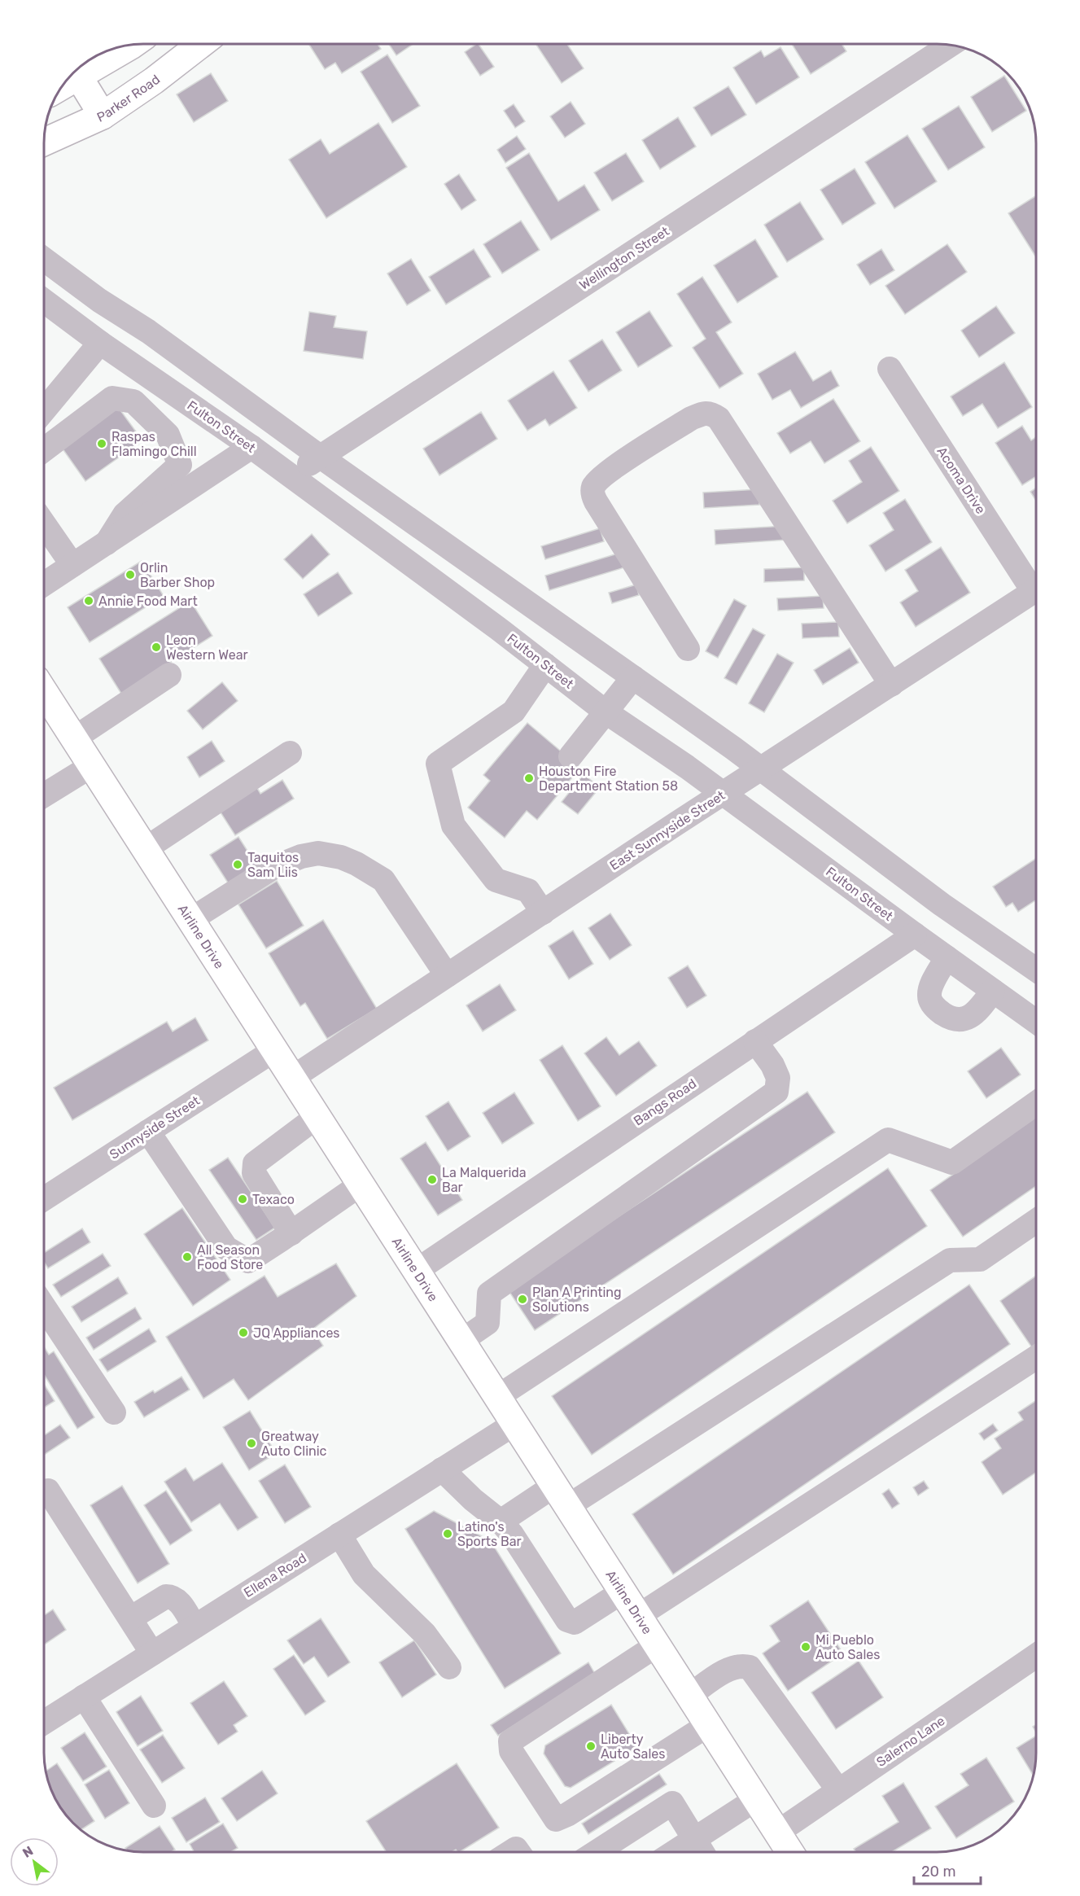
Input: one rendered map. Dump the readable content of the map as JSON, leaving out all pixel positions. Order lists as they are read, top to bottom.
{
  "streets": {
    "main road": ["Parker Road", "Airline Drive"],
    "street": [
      "Wellington Street",
      "Fulton Street",
      "Acoma Drive",
      "East Sunnyside Street",
      "Bangs Road",
      "Sunnyside Street",
      "Ellena Road",
      "Salerno Lane"
    ]
  },
  "crossings": [
    ["Wellington Street", "Fulton Street"],
    ["Fulton Street", "East Sunnyside Street"],
    ["Fulton Street", "Bangs Road"],
    ["East Sunnyside Street", "Airline Drive"],
    ["Airline Drive", "Bangs Road"],
    ["Airline Drive", "Sunnyside Street"],
    ["Airline Drive", "Ellena Road"],
    ["Airline Drive", "Salerno Lane"]
  ],
  "places": [
    "Raspas Flamingo Chill",
    "Orlin Barber Shop",
    "Annie Food Mart",
    "Leon Western Wear",
    "Houston Fire Department Station 58",
    "Taquitos Sam Liis",
    "La Malquerida Bar",
    "Texaco",
    "All Season Food Store",
    "Plan A Printing Solutions",
    "JQ Appliances",
    "Greatway Auto Clinic",
    "Latino's Sports Bar",
    "Mi Pueblo Auto Sales",
    "Liberty Auto Sales"
  ],
  "scale_bar": "20 m",
  "north": "top left"
}
